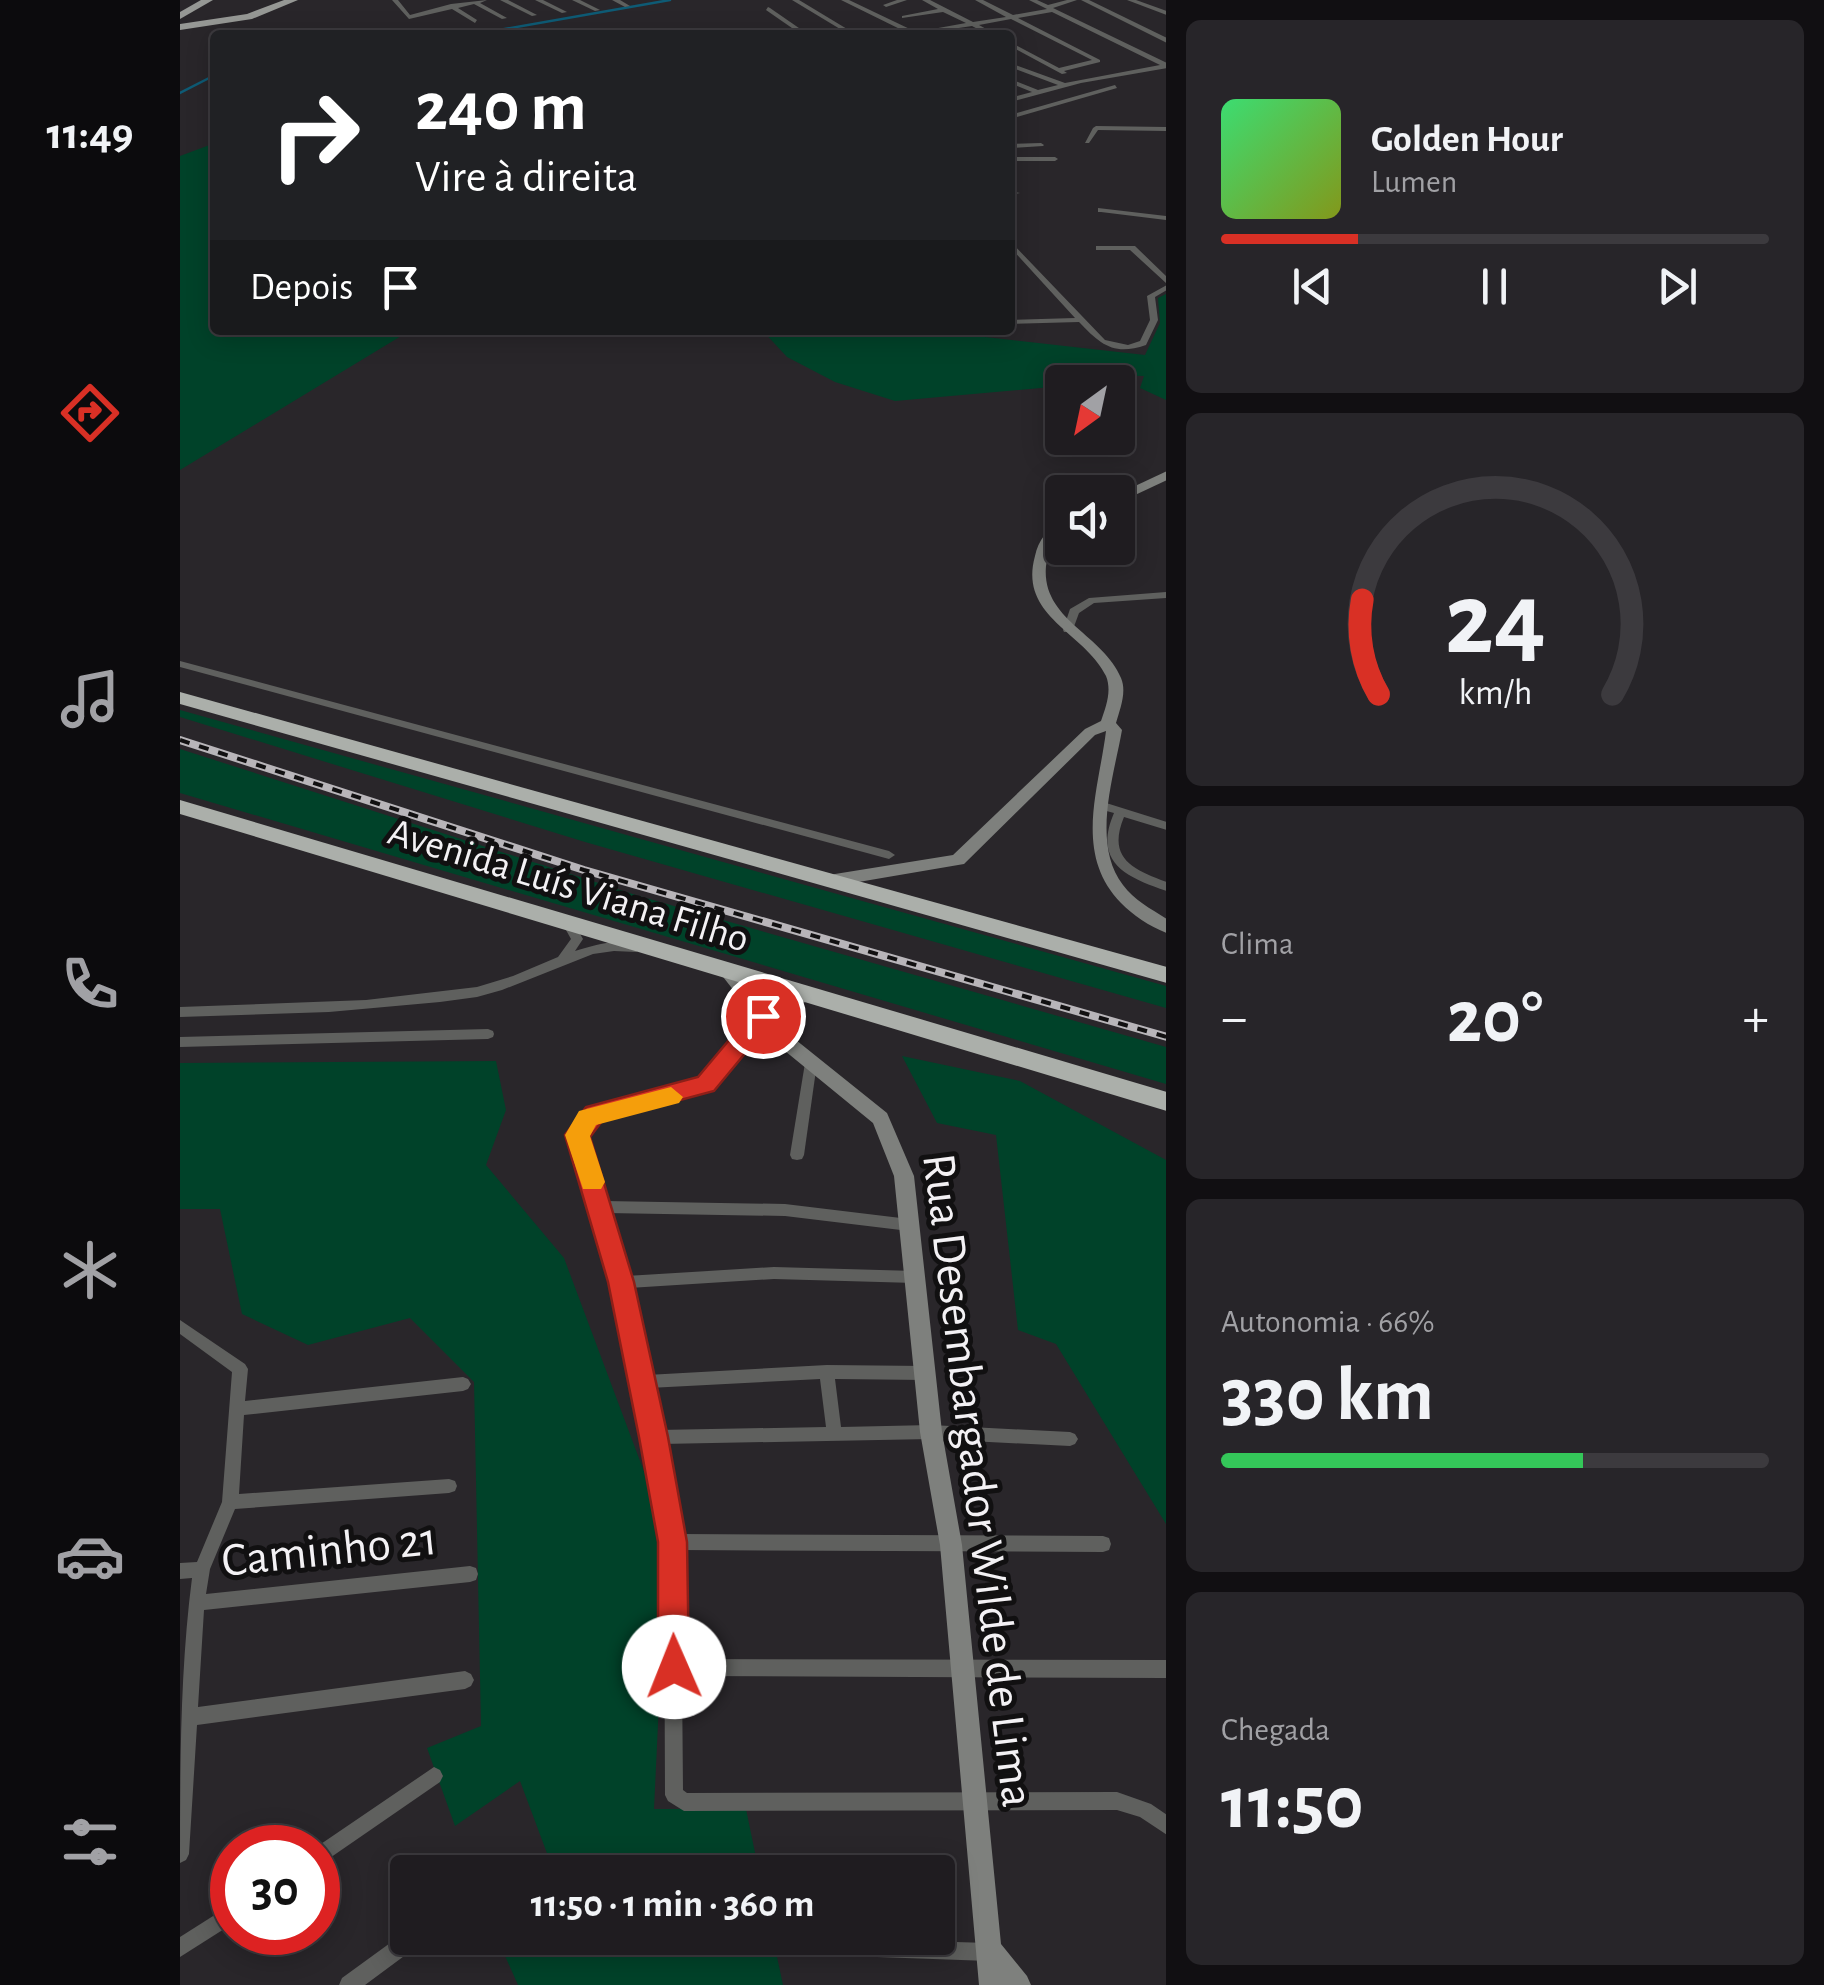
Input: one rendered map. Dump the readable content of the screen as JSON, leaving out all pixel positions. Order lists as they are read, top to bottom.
{
  "streets": {
    "highway": ["Avenida Luís Viana Filho"],
    "main road": ["Rua Desembargador Wilde de Lima"],
    "street": ["Caminho 21"]
  },
  "crossings": [
    ["Avenida Luís Viana Filho", "Rua Desembargador Wilde de Lima"]
  ],
  "north": "bottom left",
  "page": {
    "tabs": "11:49",
    "turn": ["240 m", "Vire à direita"],
    "song": ["Golden Hour", "Lumen"],
    "then": "Depois",
    "tile": [
      "Clima",
      ["Autonomia · 66%", "330 km"],
      ["Chegada", "11:50"]
    ],
    "heat": ["−", "20°", "+"],
    "limit": "30",
    "trip": "11:50 · 1 min · 360 m",
    "gauge": ["24", "km/h"]
  }
}
